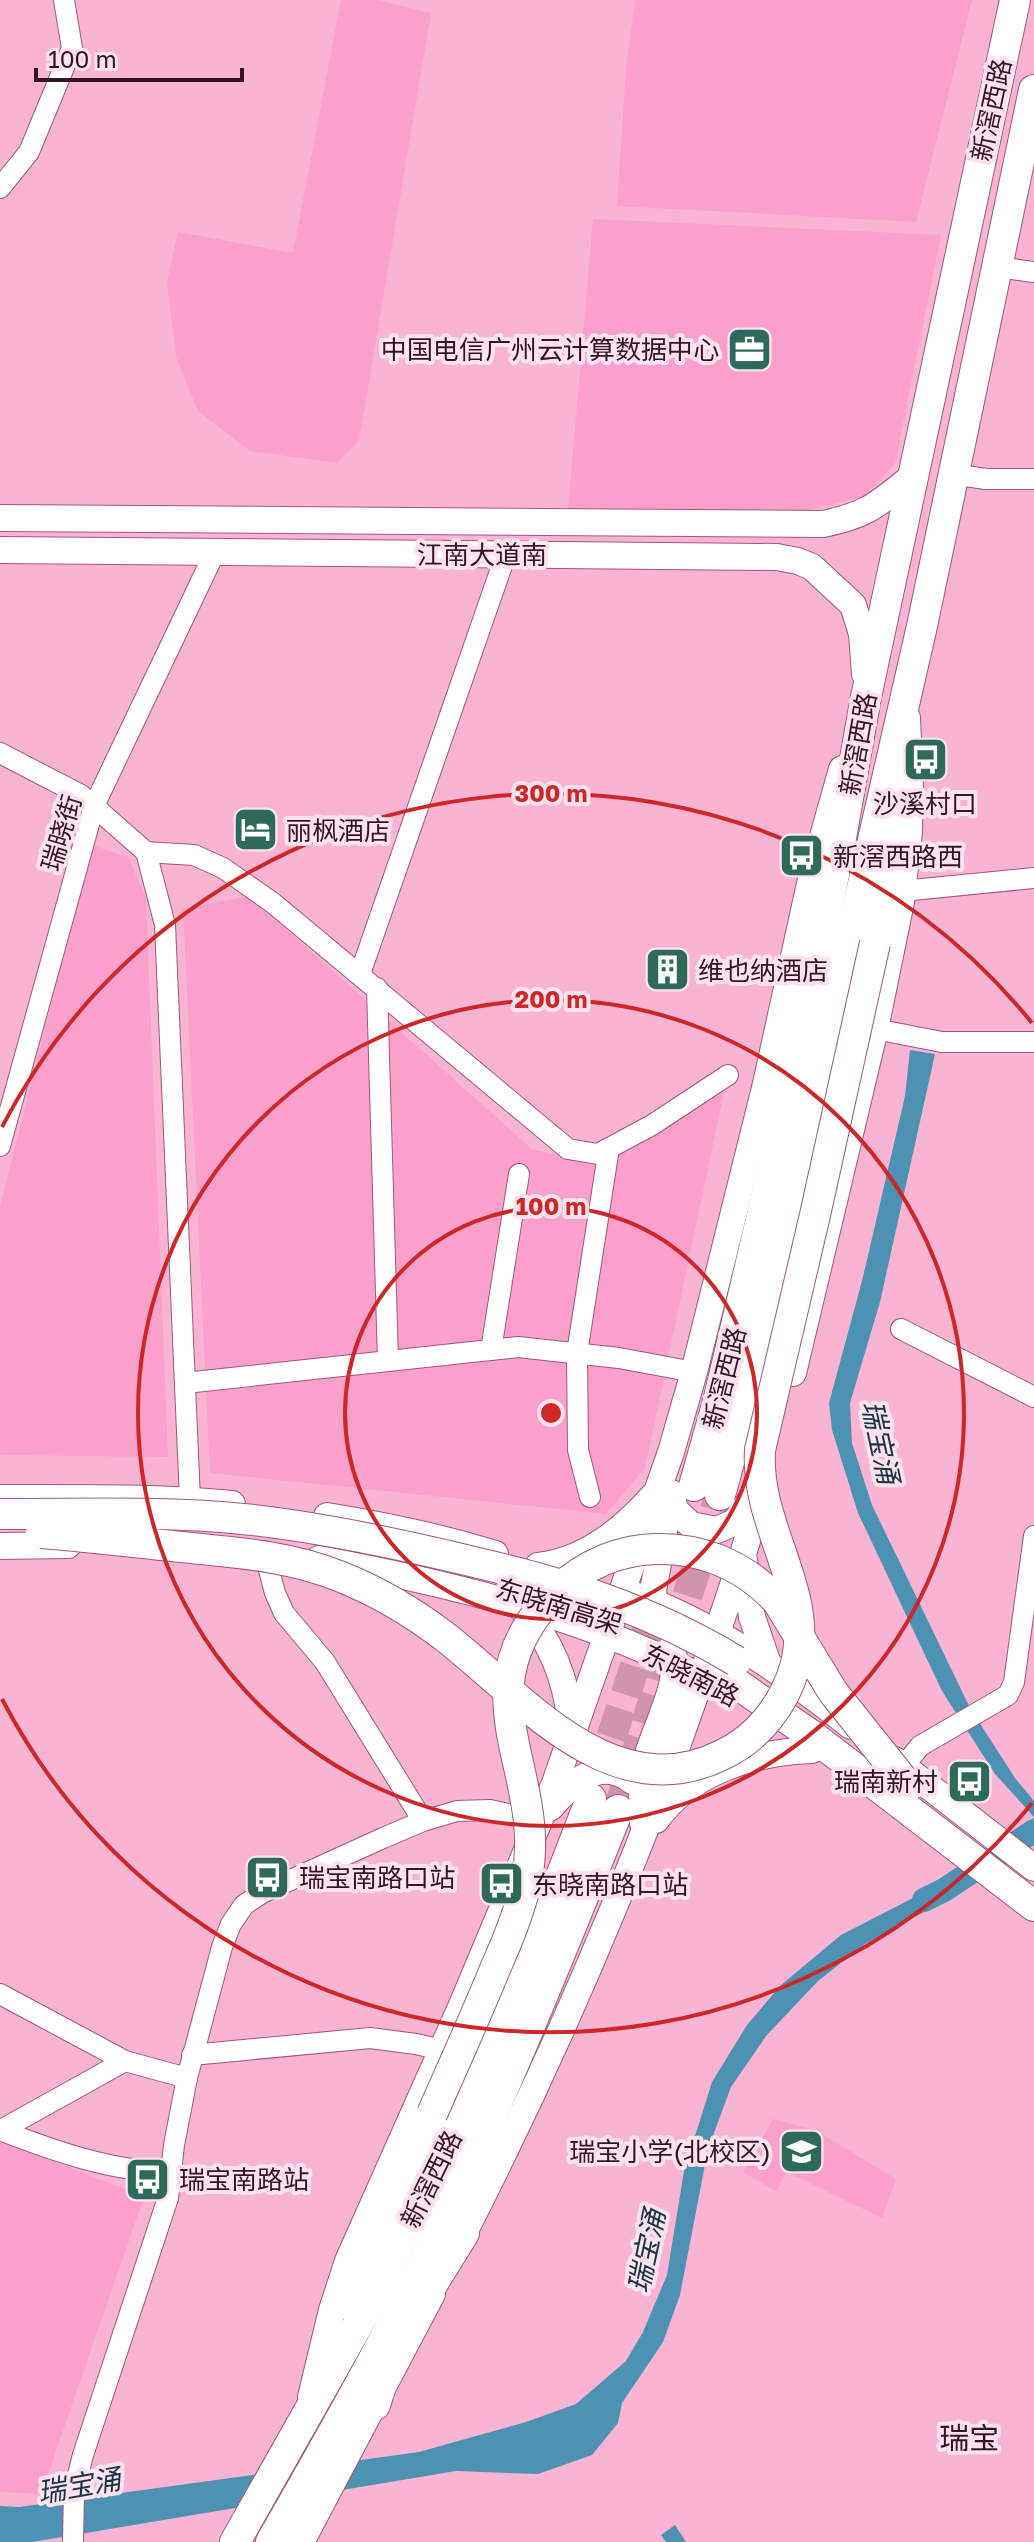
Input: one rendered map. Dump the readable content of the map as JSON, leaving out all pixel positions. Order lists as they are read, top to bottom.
{
  "streets": {
    "highway": ["新滘西路", "东晓南高架"],
    "main road": ["江南大道南", "东晓南路"],
    "street": ["瑞晓街"]
  },
  "crossings": [
    ["新滘西路", "江南大道南"],
    ["江南大道南", "瑞晓街"],
    ["东晓南高架", "东晓南路"]
  ],
  "districts": ["瑞宝"],
  "water": ["瑞宝涌"],
  "places": {
    "office": ["中国电信广州云计算数据中心"],
    "bus stop": [
      "沙溪村口",
      "新滘西路西",
      "瑞南新村",
      "瑞宝南路口站",
      "东晓南路口站",
      "瑞宝南路站"
    ],
    "hotel": ["丽枫酒店"],
    "building": ["维也纳酒店"],
    "school or university": ["瑞宝小学(北校区)"]
  },
  "scale_bar": "100 m",
  "rings": ["300 m", "200 m", "100 m"]
}
